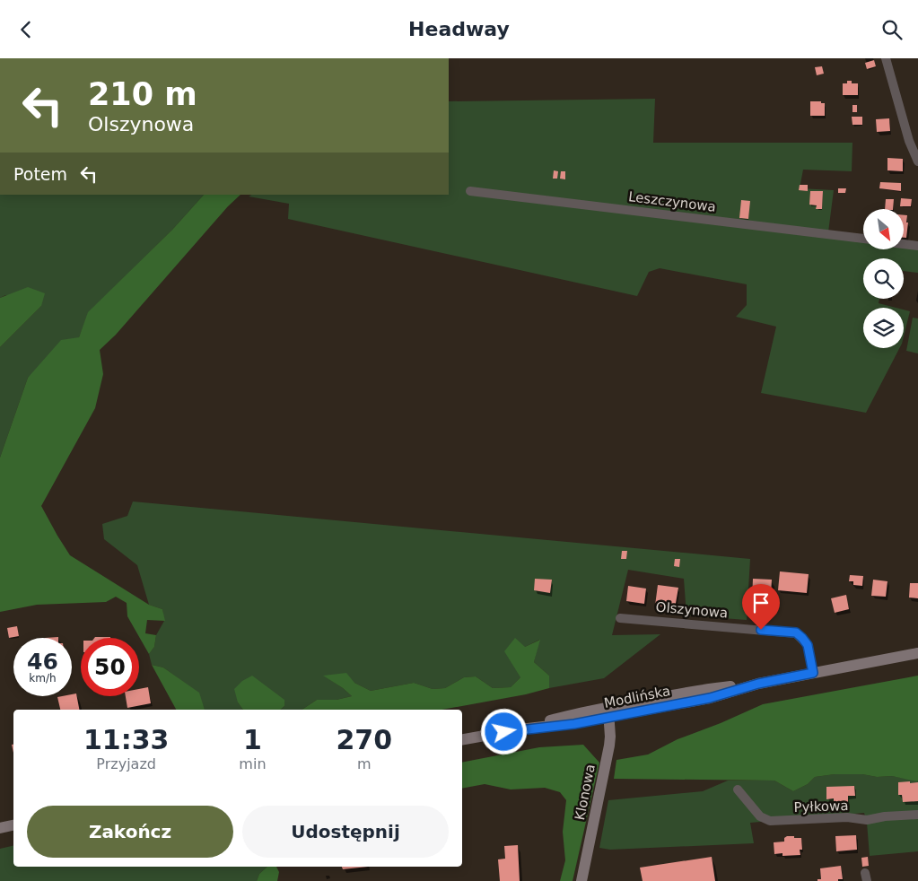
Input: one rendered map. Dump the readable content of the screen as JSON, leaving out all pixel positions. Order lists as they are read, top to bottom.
{
  "streets": {
    "main road": ["Modlińska", "Klonowa"],
    "street": ["Leszczynowa", "Olszynowa", "Pyłkowa"]
  },
  "crossings": [
    ["Olszynowa", "Modlińska"],
    ["Modlińska", "Klonowa"]
  ],
  "north": "bottom right",
  "page": {
    "header": "Headway",
    "turn": ["210 m", "Olszynowa"],
    "then": "Potem",
    "speed": "46 km/h",
    "limit": "50",
    "eta": [
      "11:33",
      "Przyjazd",
      "1",
      "min",
      "270",
      "m"
    ],
    "buttons": ["Zakończ", "Udostępnij"]
  }
}
